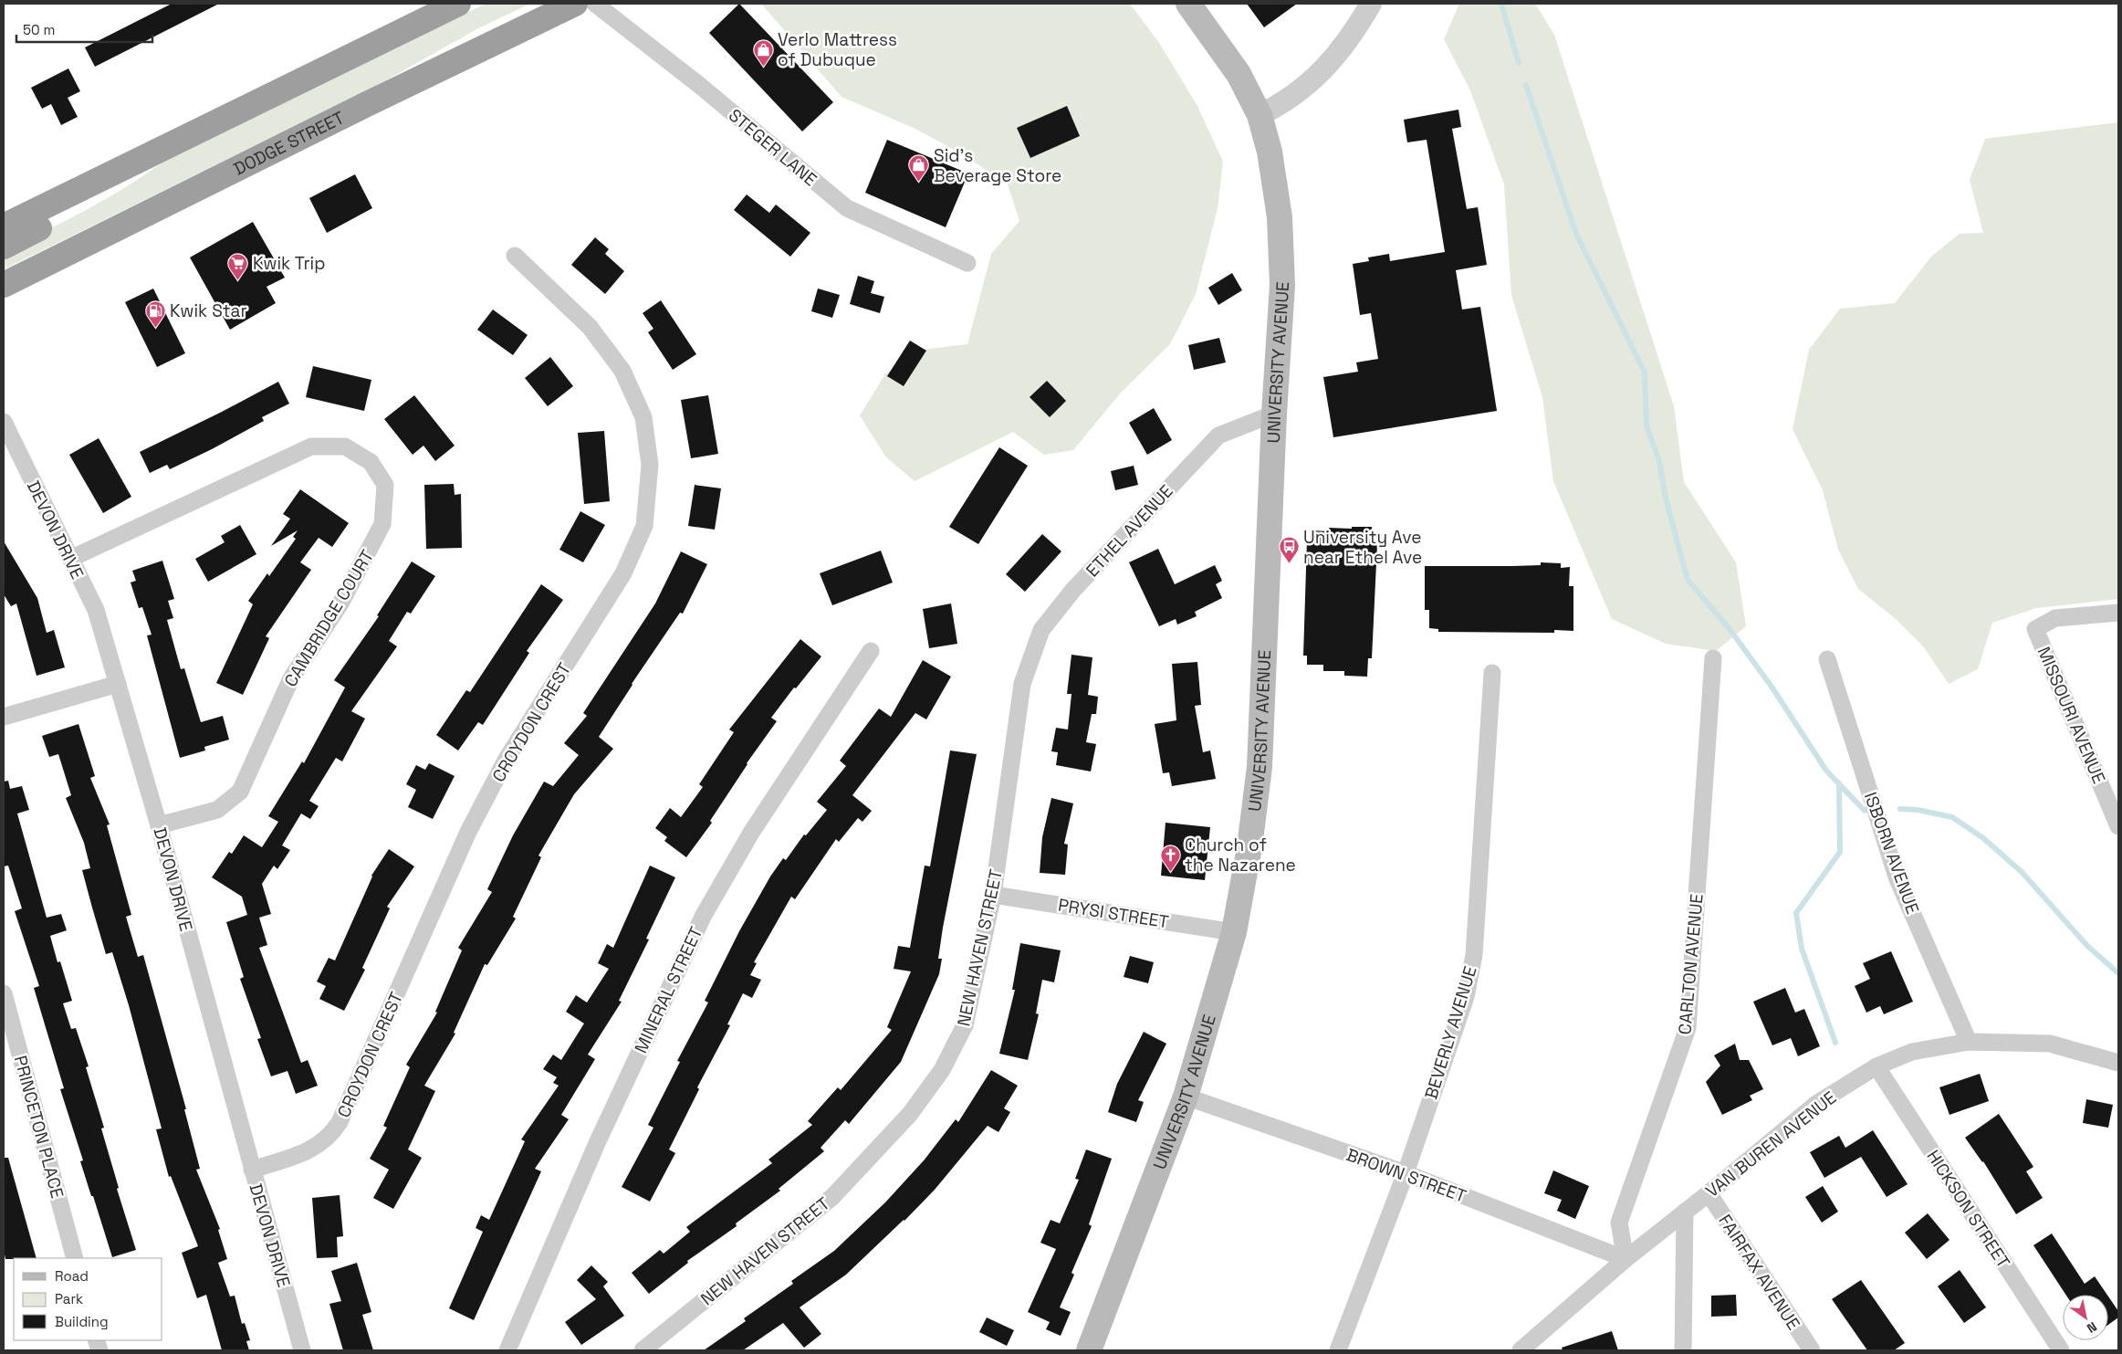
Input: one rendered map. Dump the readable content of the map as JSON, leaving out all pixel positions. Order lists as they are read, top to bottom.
{
  "streets": {
    "highway": ["DODGE STREET"],
    "main road": ["UNIVERSITY AVENUE"],
    "street": [
      "STEGER LANE",
      "DEVON DRIVE",
      "ETHEL AVENUE",
      "CAMBRIDGE COURT",
      "MISSOURI AVENUE",
      "CROYDON CREST",
      "ISBORN AVENUE",
      "PRYSI STREET",
      "NEW HAVEN STREET",
      "CARLTON AVENUE",
      "MINERAL STREET",
      "BEVERLY AVENUE",
      "PRINCETON PLACE",
      "VAN BUREN AVENUE",
      "BROWN STREET",
      "HICKSON STREET",
      "FAIRFAX AVENUE"
    ]
  },
  "crossings": [
    ["UNIVERSITY AVENUE", "ETHEL AVENUE"],
    ["UNIVERSITY AVENUE", "PRYSI STREET"],
    ["UNIVERSITY AVENUE", "BROWN STREET"],
    ["DEVON DRIVE", "CAMBRIDGE COURT"],
    ["DEVON DRIVE", "CROYDON CREST"],
    ["ETHEL AVENUE", "NEW HAVEN STREET"],
    ["ISBORN AVENUE", "VAN BUREN AVENUE"],
    ["PRYSI STREET", "NEW HAVEN STREET"],
    ["CARLTON AVENUE", "VAN BUREN AVENUE"],
    ["CARLTON AVENUE", "BROWN STREET"],
    ["BEVERLY AVENUE", "BROWN STREET"],
    ["VAN BUREN AVENUE", "BROWN STREET"],
    ["VAN BUREN AVENUE", "HICKSON STREET"],
    ["VAN BUREN AVENUE", "FAIRFAX AVENUE"]
  ],
  "places": {
    "shop": ["Verlo Mattress of Dubuque", "Sid's Beverage Store"],
    "supermarket": ["Kwik Trip"],
    "fuel station": ["Kwik Star"],
    "bus stop": ["University Ave near Ethel Ave"],
    "church": ["Church of the Nazarene"]
  },
  "legend": ["Road", "Park", "Building"],
  "scale_bar": "50 m",
  "north": "bottom right"
}
